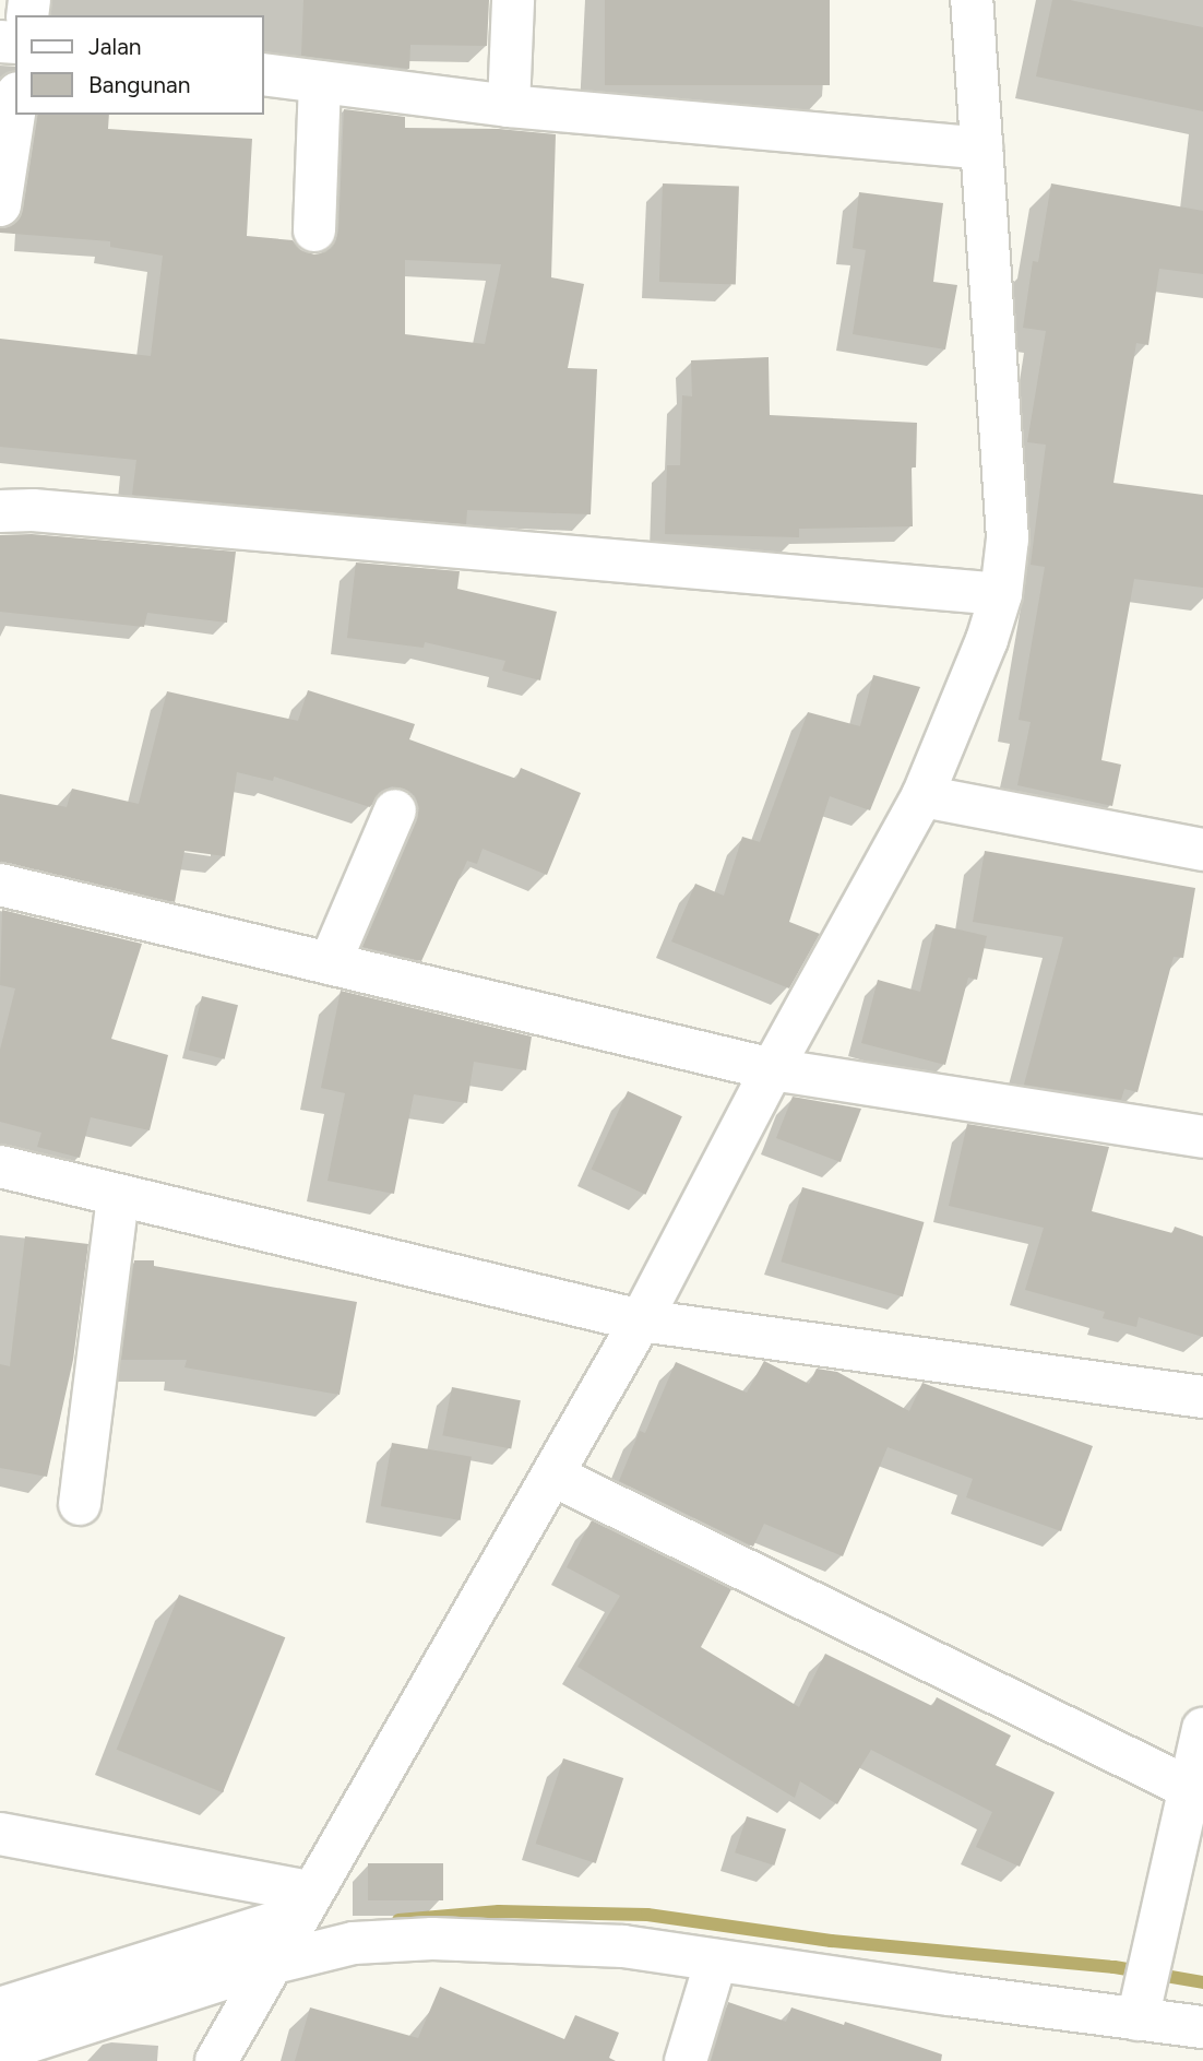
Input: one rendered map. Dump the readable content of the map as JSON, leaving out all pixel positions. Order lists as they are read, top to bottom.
{
  "legend": ["Jalan", "Bangunan"]
}
